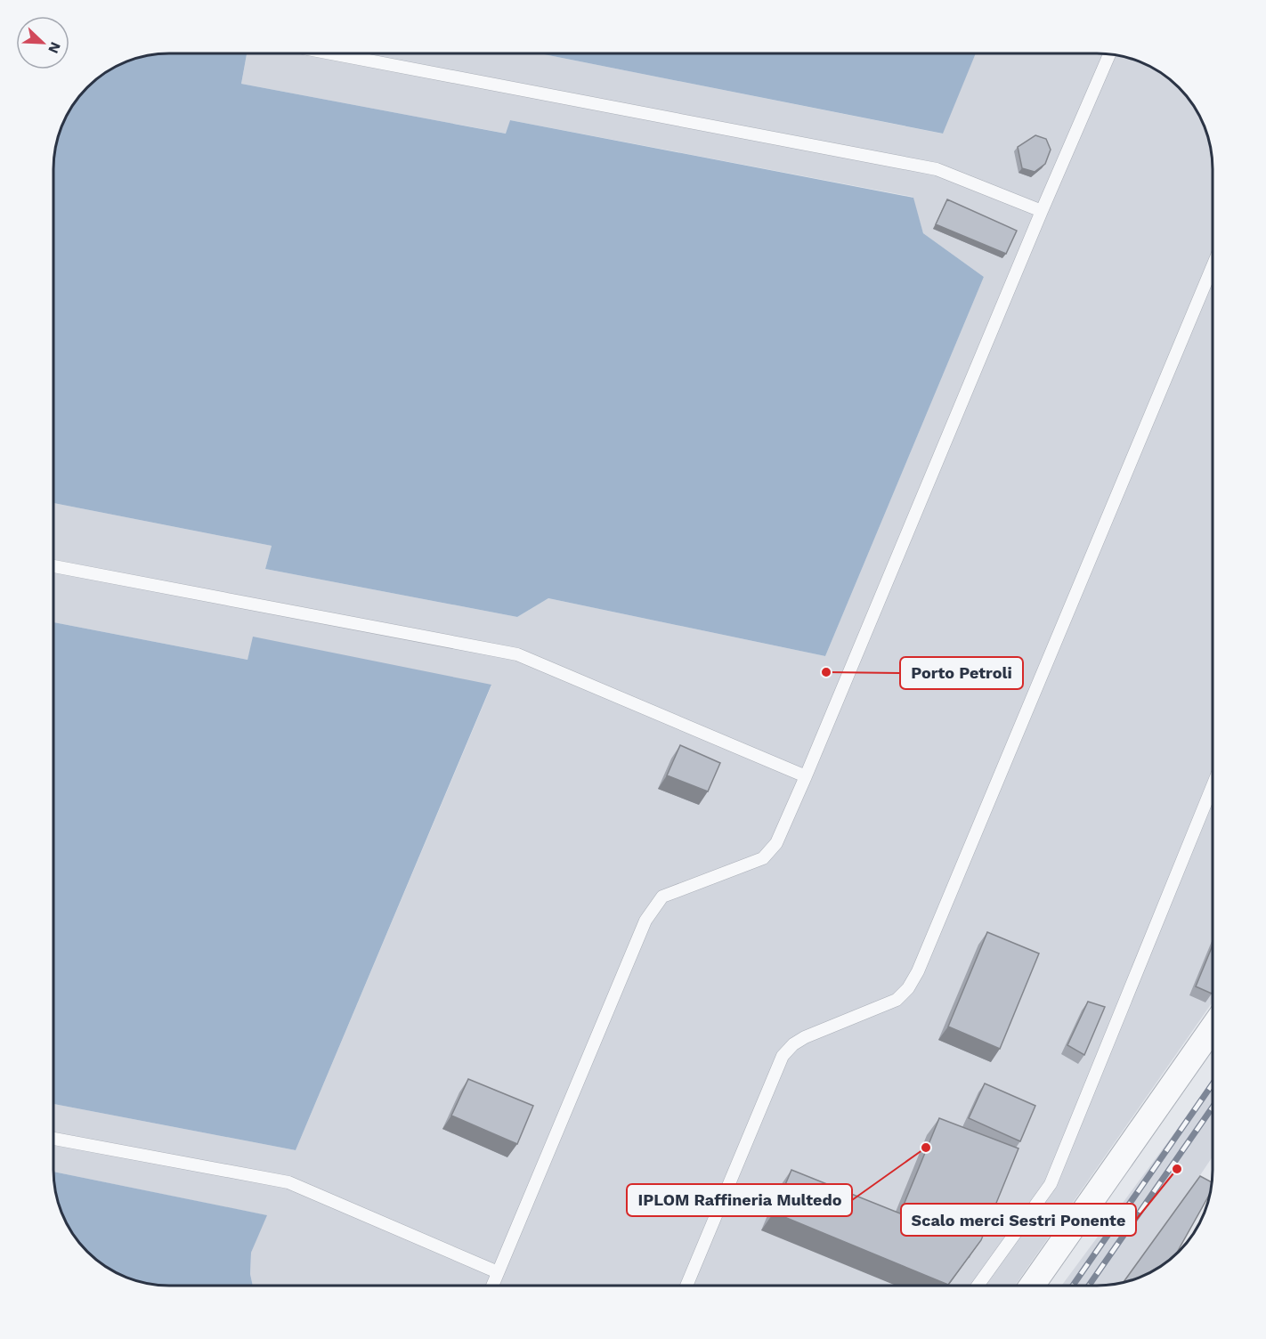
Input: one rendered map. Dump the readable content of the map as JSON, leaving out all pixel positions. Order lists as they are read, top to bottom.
{
  "places": ["Porto Petroli", "IPLOM Raffineria Multedo", "Scalo merci Sestri Ponente"],
  "north": "bottom right"
}
